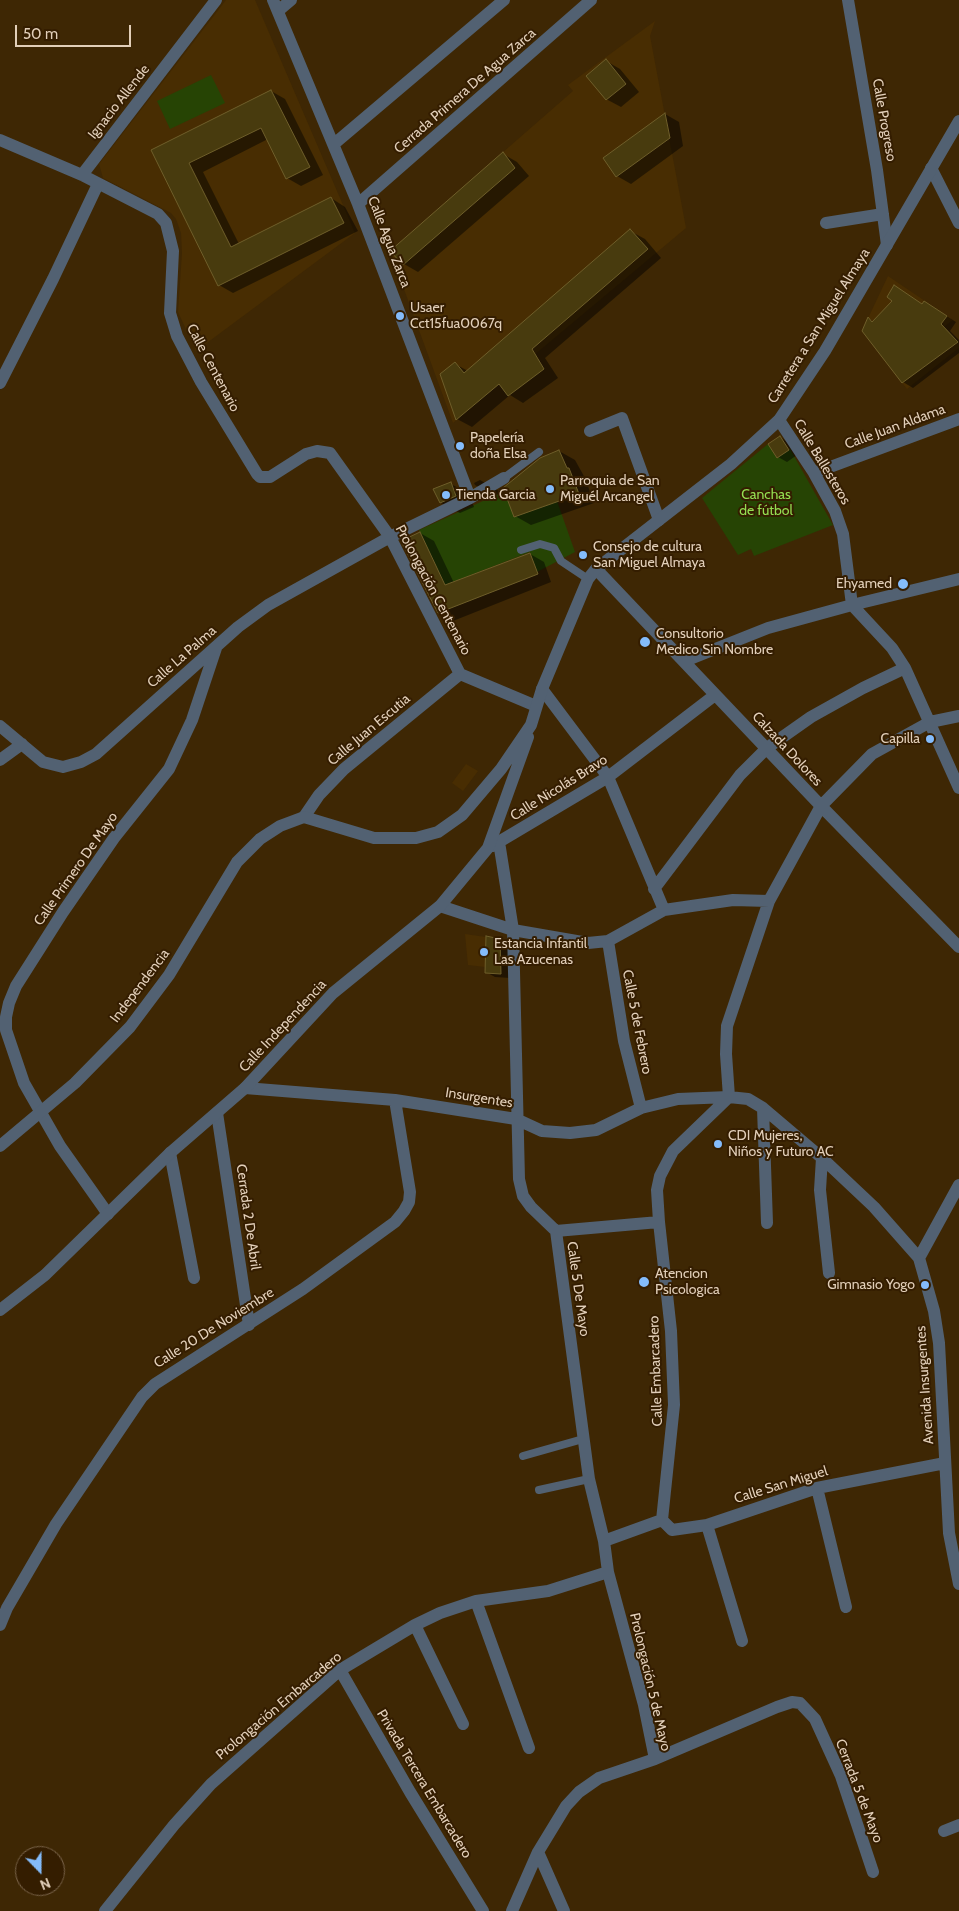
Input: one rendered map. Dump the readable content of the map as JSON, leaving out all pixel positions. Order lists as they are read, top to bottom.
{
  "streets": {
    "street": [
      "Cerrada Primera De Agua Zarca",
      "Ignacio Allende",
      "Calle Progreso",
      "Calle Agua Zarca",
      "Carretera a San Miguel Almaya",
      "Calle Centenario",
      "Calle Juan Aldama",
      "Calle Ballesteros",
      "Prolongación Centenario",
      "Calle La Palma",
      "Calle Juan Escutia",
      "Calzada Dolores",
      "Calle Nicolás Bravo",
      "Calle Primero De Mayo",
      "Independencia",
      "Calle 5 de Febrero",
      "Calle Independencia",
      "Insurgentes",
      "Cerrada 2 De Abril",
      "Calle 5 De Mayo",
      "Calle 20 De Noviembre",
      "Calle Embarcadero",
      "Avenida Insurgentes",
      "Calle San Miguel",
      "Prolongación 5 de Mayo",
      "Prolongación Embarcadero",
      "Privada Tercera Embarcadero",
      "Cerrada 5 de Mayo"
    ]
  },
  "crossings": [
    ["Cerrada Primera De Agua Zarca", "Calle Agua Zarca"],
    ["Ignacio Allende", "Calle Centenario"],
    ["Calle Progreso", "Carretera a San Miguel Almaya"],
    ["Calle Agua Zarca", "Calle La Palma"],
    ["Carretera a San Miguel Almaya", "Calle Ballesteros"],
    ["Carretera a San Miguel Almaya", "Prolongación Centenario"],
    ["Carretera a San Miguel Almaya", "Calzada Dolores"],
    ["Carretera a San Miguel Almaya", "Calle Independencia"],
    ["Calle Centenario", "Prolongación Centenario"],
    ["Calle Juan Aldama", "Calle Ballesteros"],
    ["Prolongación Centenario", "Calle La Palma"],
    ["Prolongación Centenario", "Calle Juan Escutia"],
    ["Prolongación Centenario", "Calle Independencia"],
    ["Calle La Palma", "Calle Primero De Mayo"],
    ["Calle Juan Escutia", "Independencia"],
    ["Calle Juan Escutia", "Calle Independencia"],
    ["Calzada Dolores", "Calle Nicolás Bravo"],
    ["Calle Nicolás Bravo", "Calle Independencia"],
    ["Calle Nicolás Bravo", "Calle 5 De Mayo"],
    ["Calle Primero De Mayo", "Independencia"],
    ["Calle Primero De Mayo", "Calle Independencia"],
    ["Independencia", "Calle Independencia"],
    ["Calle 5 de Febrero", "Insurgentes"],
    ["Calle Independencia", "Insurgentes"],
    ["Calle Independencia", "Cerrada 2 De Abril"],
    ["Calle Independencia", "Calle 5 De Mayo"],
    ["Insurgentes", "Calle 5 De Mayo"],
    ["Insurgentes", "Calle 20 De Noviembre"],
    ["Insurgentes", "Calle Embarcadero"],
    ["Insurgentes", "Avenida Insurgentes"],
    ["Cerrada 2 De Abril", "Calle 20 De Noviembre"],
    ["Calle 5 De Mayo", "Prolongación 5 de Mayo"],
    ["Calle 5 De Mayo", "Prolongación Embarcadero"],
    ["Calle Embarcadero", "Avenida Insurgentes"],
    ["Calle Embarcadero", "Calle San Miguel"],
    ["Avenida Insurgentes", "Calle San Miguel"],
    ["Prolongación 5 de Mayo", "Prolongación Embarcadero"],
    ["Prolongación 5 de Mayo", "Cerrada 5 de Mayo"],
    ["Prolongación Embarcadero", "Privada Tercera Embarcadero"]
  ],
  "parks": ["Canchas de fútbol"],
  "places": [
    "Usaer Cct15fua0067q",
    "Papelería doña Elsa",
    "Parroquia de San Miguél Arcangel",
    "Tienda Garcia",
    "Consejo de cultura San Miguel Almaya",
    "Ehyamed",
    "Consultorio Medico Sin Nombre",
    "Capilla",
    "Estancia Infantil Las Azucenas",
    "CDI Mujeres, Niños y Futuro AC",
    "Atencion Psicologica",
    "Gimnasio Yogo"
  ],
  "scale_bar": "50 m",
  "north": "bottom"
}
